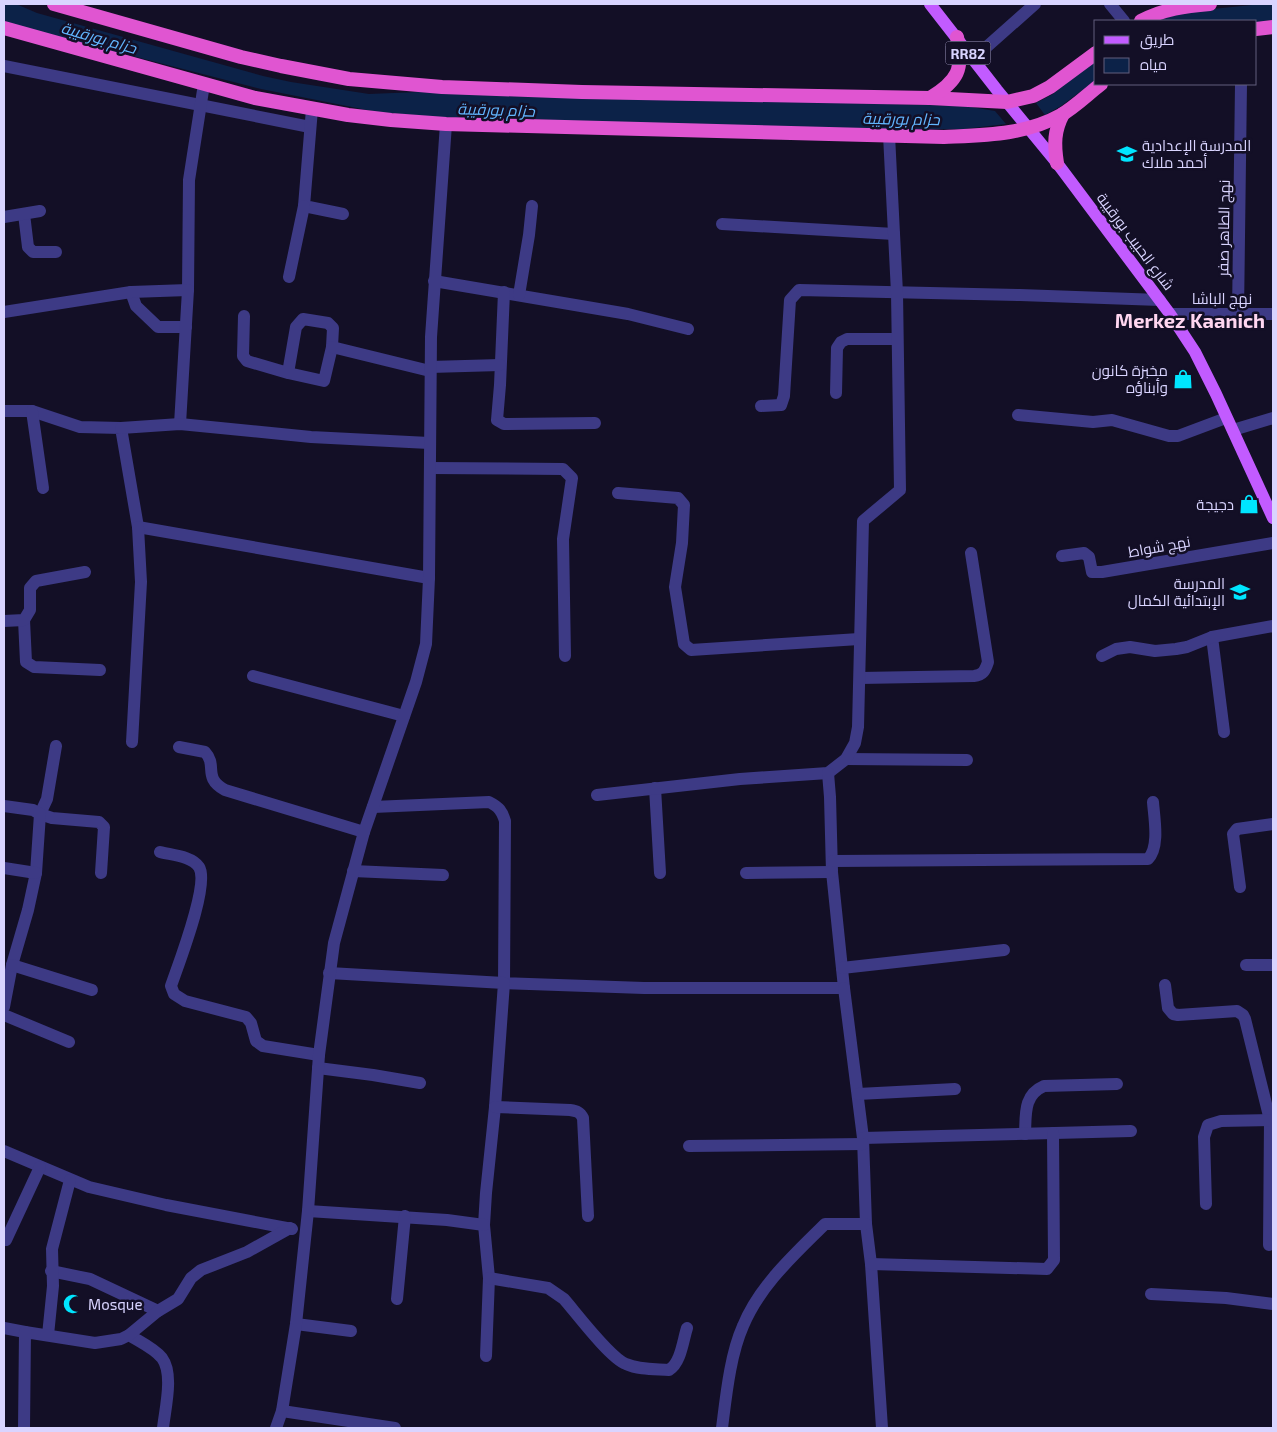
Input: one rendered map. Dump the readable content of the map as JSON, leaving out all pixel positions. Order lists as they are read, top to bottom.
{
  "streets": {
    "main road": ["RR82", "شارع الحبيب بورقيبة"],
    "street": ["نهج الطاهر صفر", "نهج الباشا", "نهج شواط"]
  },
  "crossings": [
    ["RR82", "شارع الحبيب بورقيبة"],
    ["نهج الطاهر صفر", "نهج الباشا"],
    ["شارع الحبيب بورقيبة", "نهج الباشا"]
  ],
  "districts": ["Merkez Kaanich"],
  "water": ["حزام بورقيبة"],
  "places": {
    "school or university": ["المدرسة الإعدادية أحمد ملاك", "المدرسة الإبتدائية الكمال"],
    "shop": ["مخبزة كانون وأبناؤه", "دجيجة"],
    "mosque": ["Mosque"]
  },
  "legend": ["طريق", "مياه"]
}
